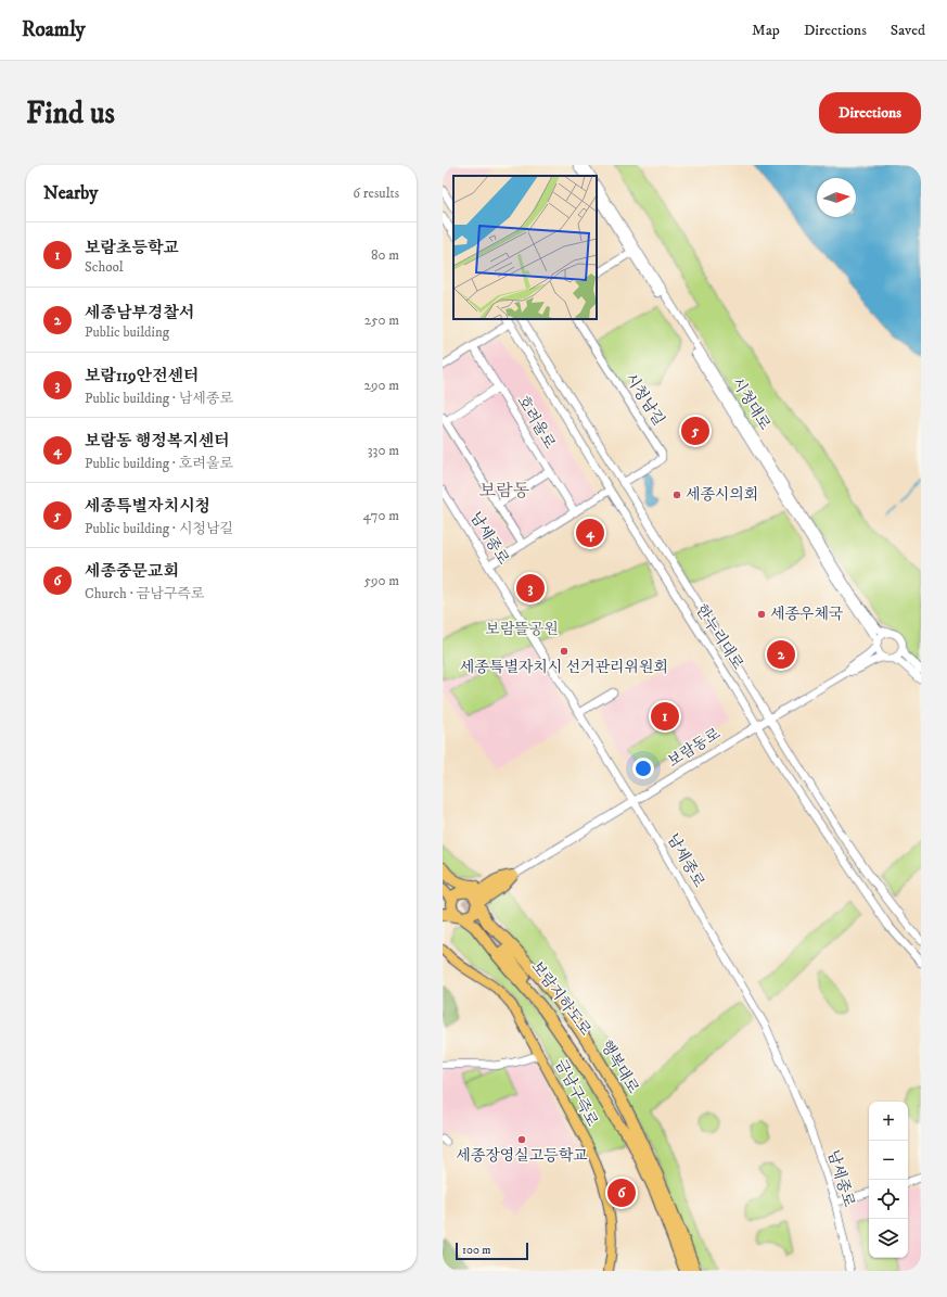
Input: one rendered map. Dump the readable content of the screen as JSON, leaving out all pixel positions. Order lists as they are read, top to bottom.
{
  "streets": {
    "highway": ["행복대로"],
    "main road": ["금남구즉로"],
    "street": [
      "시청남길",
      "시청대로",
      "호려울로",
      "남세종로",
      "한누리대로",
      "보람동로"
    ]
  },
  "crossings": [
    ["시청남길", "한누리대로"],
    ["남세종로", "보람동로"],
    ["한누리대로", "보람동로"]
  ],
  "districts": ["보람동"],
  "parks": ["보람뜰공원"],
  "places": [
    "세종시의회",
    "세종우체국",
    "세종특별자치시 선거관리위원회",
    "세종장영실고등학교"
  ],
  "scale_bar": "100 m",
  "north": "right",
  "page": {
    "header": "Roamly",
    "nav": ["Map", "Directions", "Saved"],
    "buttons": "Directions",
    "title": "Find us",
    "heading": ["Nearby", "6 results"],
    "list": [
      {
        "mark": "1",
        "name": "보람초등학교",
        "note": "School",
        "value": "80 m"
      },
      {
        "mark": "2",
        "name": "세종남부경찰서",
        "note": "Public building",
        "value": "250 m"
      },
      {
        "mark": "3",
        "name": "보람119안전센터",
        "note": "Public building · 남세종로",
        "value": "290 m"
      },
      {
        "mark": "4",
        "name": "보람동 행정복지센터",
        "note": "Public building · 호려울로",
        "value": "330 m"
      },
      {
        "mark": "5",
        "name": "세종특별자치시청",
        "note": "Public building · 시청남길",
        "value": "470 m"
      },
      {
        "mark": "6",
        "name": "세종중문교회",
        "note": "Church · 금남구즉로",
        "value": "590 m"
      }
    ],
    "pins": [
      "5",
      "4",
      "3",
      "2",
      "1",
      "6"
    ],
    "map_buttons": ["+", "−"],
    "scale": "100 m"
  }
}
